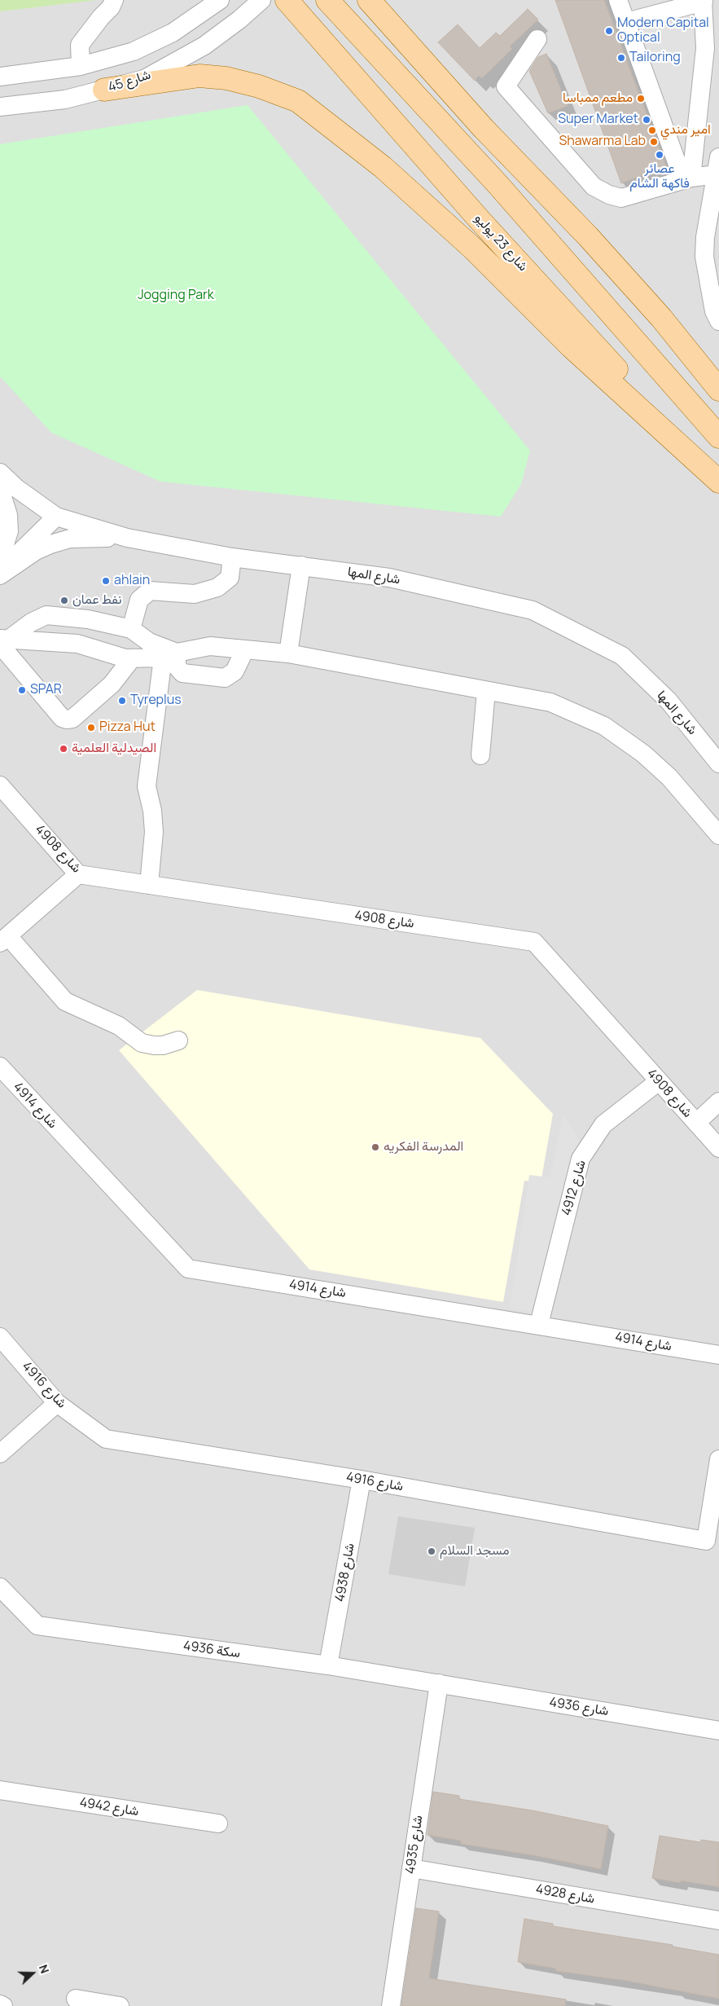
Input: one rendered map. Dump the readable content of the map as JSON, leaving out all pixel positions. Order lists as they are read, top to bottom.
{
  "streets": {
    "main road": ["شارع 23 يوليو"],
    "street": [
      "شارع 45",
      "شارع المها",
      "4908 شارع",
      "4914 شارع",
      "4912 شارع",
      "4916 شارع",
      "شارع 4938",
      "سكة 4936",
      "4936 شارع",
      "4942 شارع",
      "4935 شارع",
      "4928 شارع"
    ]
  },
  "crossings": [
    ["4908 شارع", "4912 شارع"],
    ["4914 شارع", "4912 شارع"],
    ["4916 شارع", "شارع 4938"],
    ["شارع 4938", "سكة 4936"],
    ["سكة 4936", "4936 شارع"],
    ["سكة 4936", "4935 شارع"],
    ["4936 شارع", "4935 شارع"],
    ["4935 شارع", "4928 شارع"]
  ],
  "parks": ["Jogging Park"],
  "places": [
    "Modern Capital Optical",
    "Tailoring",
    "مطعم ممباسا",
    "Super Market",
    "امير مندي",
    "Shawarma Lab",
    "عصائر فاكهة الشام",
    "ahlain",
    "نفط عمان",
    "SPAR",
    "Tyreplus",
    "Pizza Hut",
    "الصيدلية العلمية",
    "المدرسة الفكريه",
    "مسجد السلام"
  ],
  "north": "right"
}
